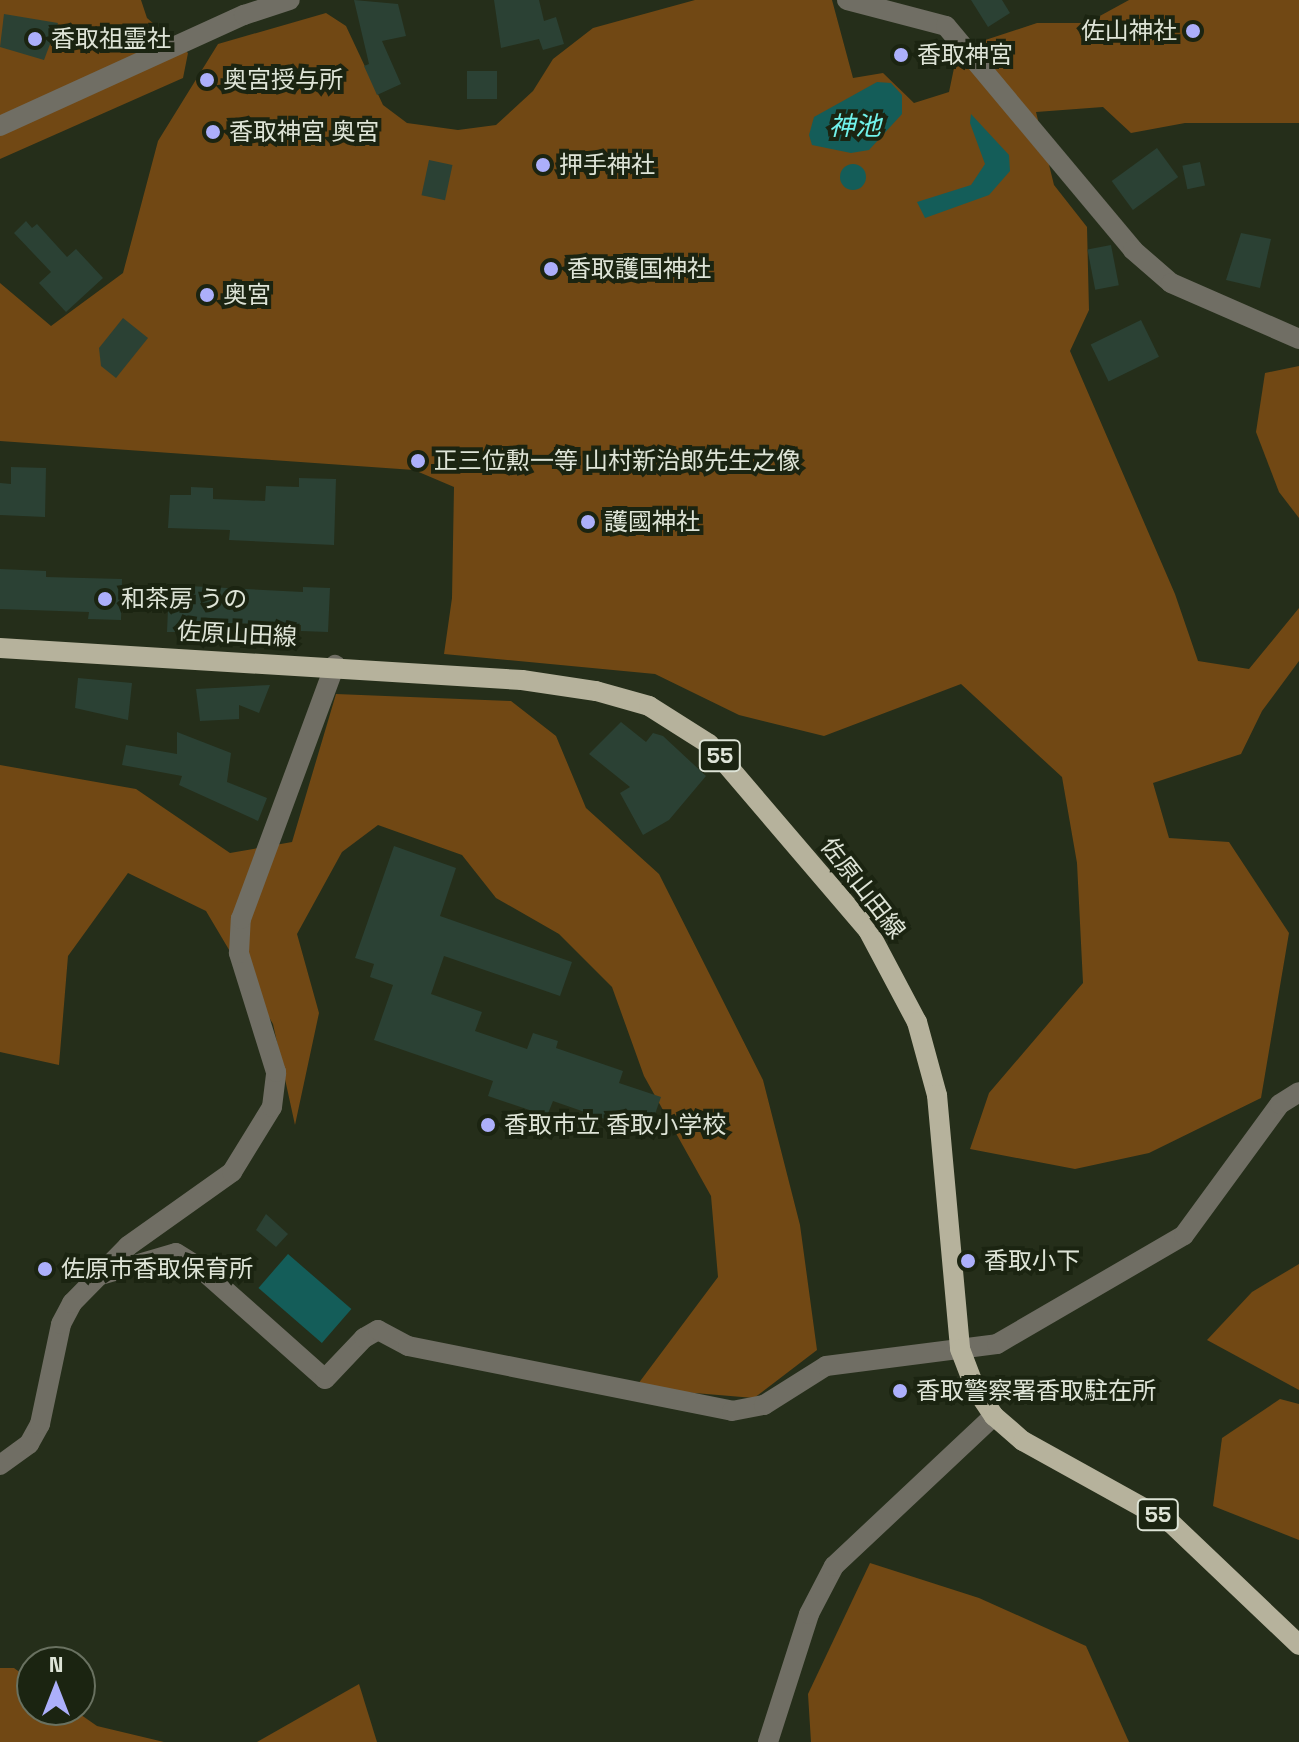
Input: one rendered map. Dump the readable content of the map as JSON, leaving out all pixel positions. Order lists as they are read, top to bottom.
{
  "streets": {
    "main road": ["佐原山田線", "55"]
  },
  "water": ["神池"],
  "places": [
    "佐山神社",
    "香取祖霊社",
    "香取神宮",
    "奥宮授与所",
    "香取神宮 奥宮",
    "押手神社",
    "香取護国神社",
    "奥宮",
    "正三位勲一等 山村新治郎先生之像",
    "護國神社",
    "和茶房 うの",
    "香取市立 香取小学校",
    "香取小下",
    "佐原市香取保育所",
    "香取警察署香取駐在所"
  ],
  "north": "top"
}
